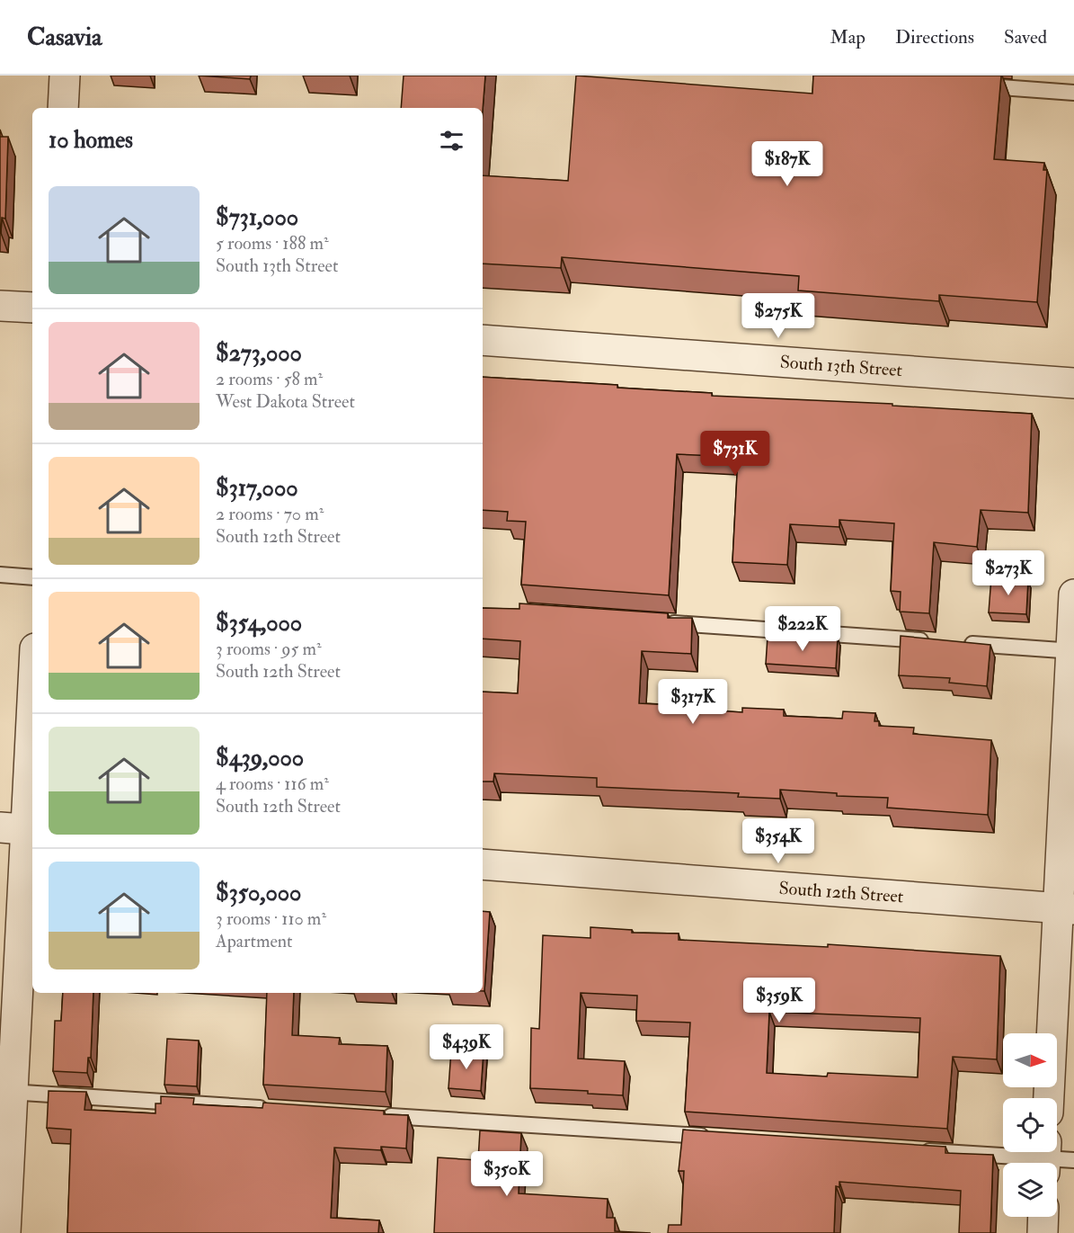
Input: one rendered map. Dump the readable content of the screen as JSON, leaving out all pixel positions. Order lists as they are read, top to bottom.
{
  "streets": {
    "street": ["South 13th Street", "South 12th Street"]
  },
  "north": "right",
  "page": {
    "header": "Casavia",
    "nav": ["Map", "Directions", "Saved"],
    "heading": "10 homes",
    "price": [
      "$187K",
      "$275K",
      "$731K",
      "$273K",
      "$222K",
      "$317K",
      "$354K",
      "$359K",
      "$439K",
      "$350K"
    ],
    "list": [
      {
        "name": "$731,000",
        "note": "5 rooms · 188 m² · South 13th Street"
      },
      {
        "name": "$273,000",
        "note": "2 rooms · 58 m² · West Dakota Street"
      },
      {
        "name": "$317,000",
        "note": "2 rooms · 70 m² · South 12th Street"
      },
      {
        "name": "$354,000",
        "note": "3 rooms · 95 m² · South 12th Street"
      },
      {
        "name": "$439,000",
        "note": "4 rooms · 116 m² · South 12th Street"
      },
      {
        "name": "$350,000",
        "note": "3 rooms · 110 m² · Apartment"
      }
    ]
  }
}
